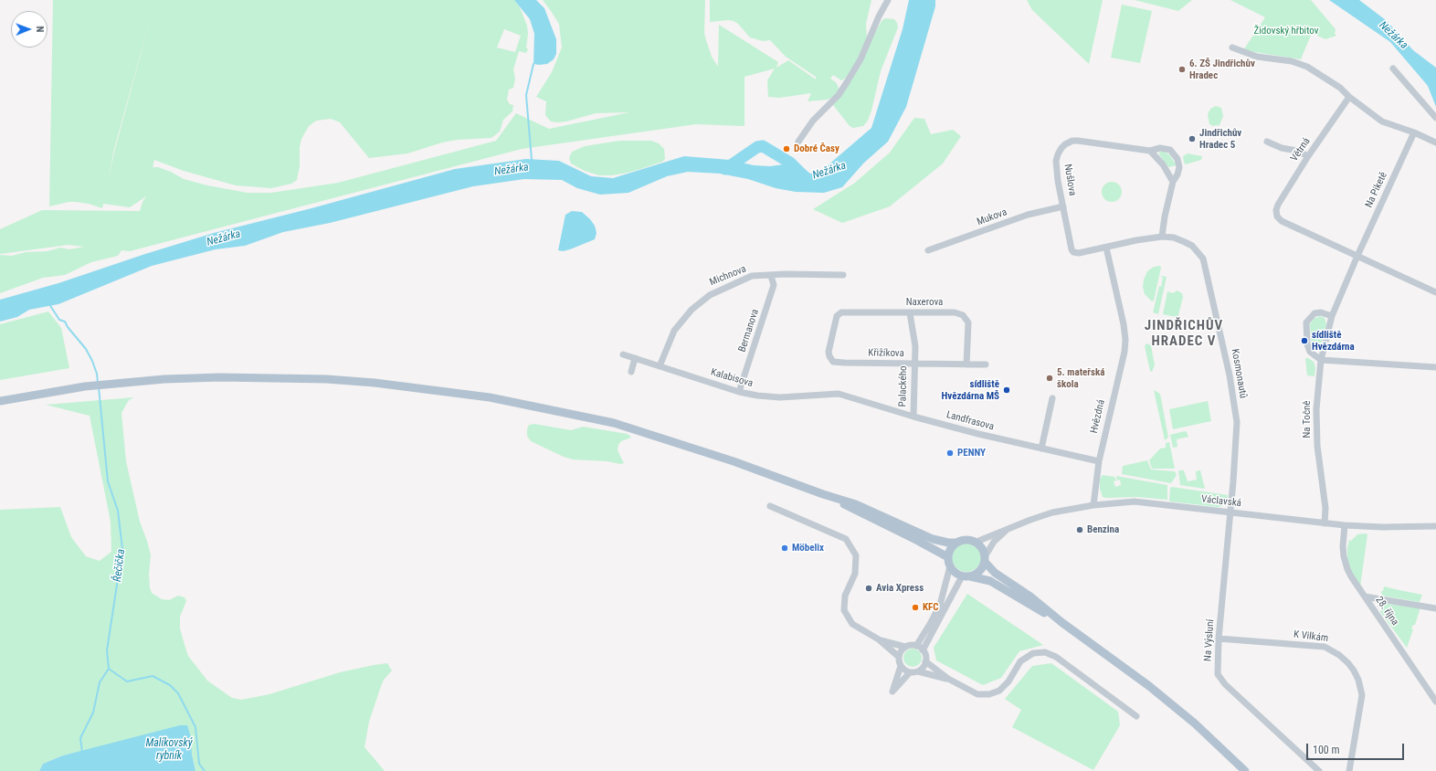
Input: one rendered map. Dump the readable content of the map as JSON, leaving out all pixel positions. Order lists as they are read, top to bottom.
{
  "streets": {
    "street": [
      "Větrná",
      "Nušlova",
      "Na Piketě",
      "Mukova",
      "Michnova",
      "Naxerova",
      "Bermanova",
      "Křižíkova",
      "Kosmonautů",
      "Kalabisova",
      "Palackého",
      "Hvězdná",
      "Na Točně",
      "Landfrasova",
      "Václavská",
      "28. října",
      "K Vilkám",
      "Na Výsluní"
    ]
  },
  "crossings": [
    ["Větrná", "Na Piketě"],
    ["Nušlova", "Mukova"],
    ["Nušlova", "Kosmonautů"],
    ["Nušlova", "Hvězdná"],
    ["Na Piketě", "Na Točně"],
    ["Mukova", "Kosmonautů"],
    ["Mukova", "Hvězdná"],
    ["Michnova", "Bermanova"],
    ["Michnova", "Kalabisova"],
    ["Naxerova", "Křižíkova"],
    ["Naxerova", "Palackého"],
    ["Bermanova", "Kalabisova"],
    ["Křižíkova", "Palackého"],
    ["Kosmonautů", "Hvězdná"],
    ["Kosmonautů", "Václavská"],
    ["Kosmonautů", "Na Výsluní"],
    ["Kalabisova", "Landfrasova"],
    ["Palackého", "Landfrasova"],
    ["Hvězdná", "Landfrasova"],
    ["Hvězdná", "Václavská"],
    ["Na Točně", "Václavská"],
    ["Václavská", "28. října"],
    ["Václavská", "Na Výsluní"],
    ["K Vilkám", "Na Výsluní"]
  ],
  "districts": ["JINDŘICHŮV HRADEC V"],
  "water": ["Nežárka", "Řečička", "Malíkovský rybník"],
  "parks": ["Židovský hřbitov"],
  "places": [
    "6. ZŠ Jindřichův Hradec",
    "Jindřichův Hradec 5",
    "Dobré Časy",
    "sídliště Hvězdárna",
    "5. mateřská škola",
    "sídliště Hvězdárna MŠ",
    "PENNY",
    "Benzina",
    "Möbelix",
    "Avia Xpress",
    "KFC"
  ],
  "scale_bar": "100 m",
  "north": "right"
}
